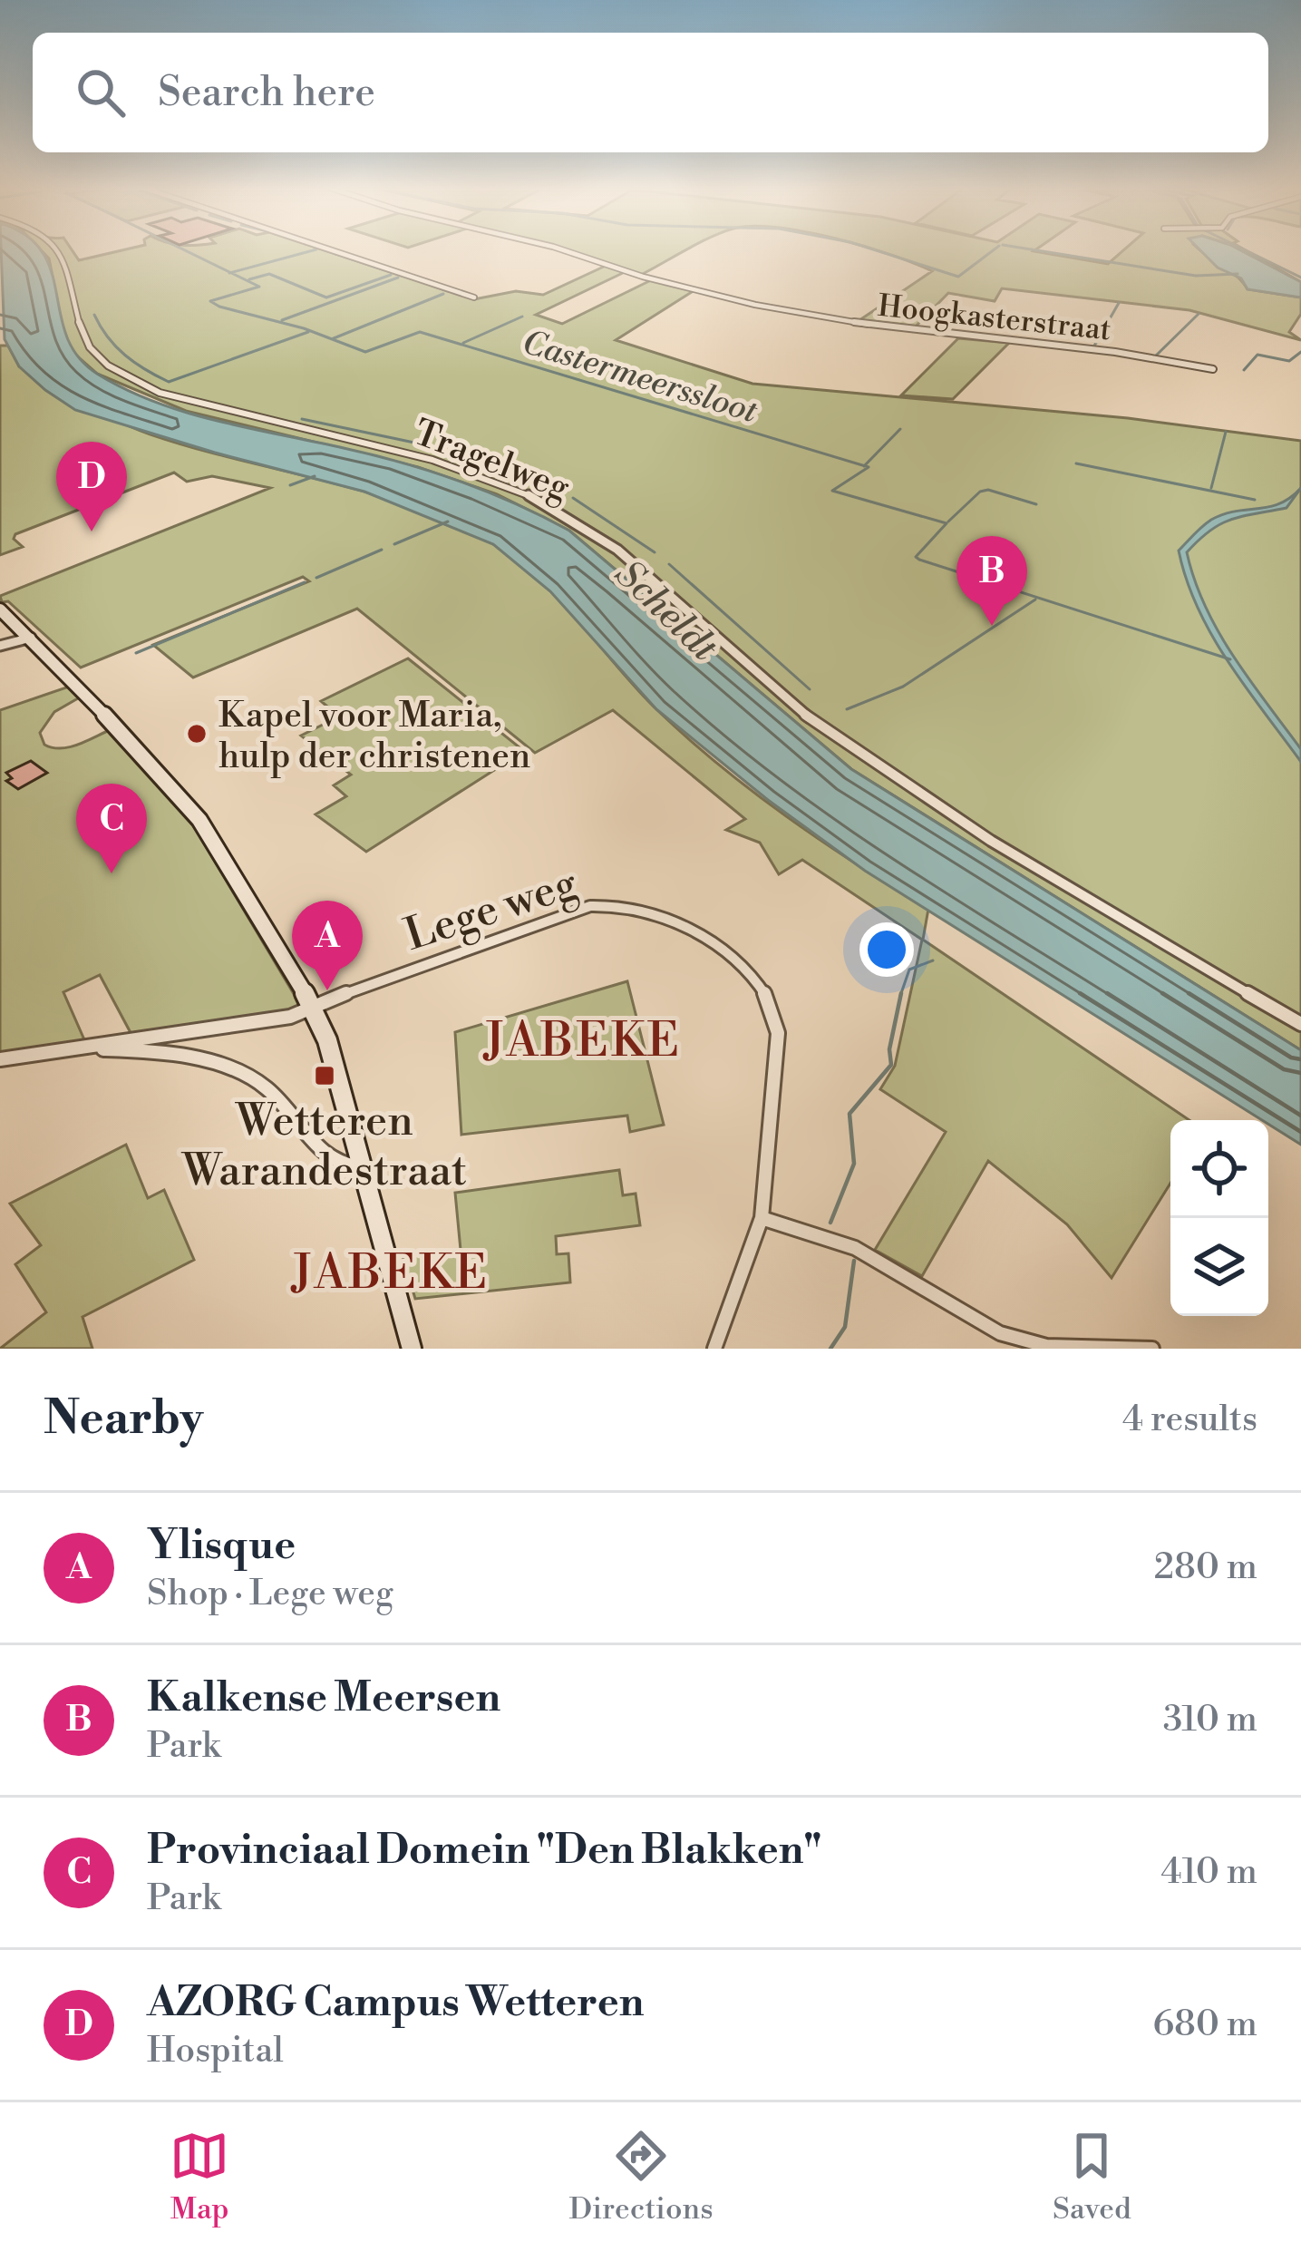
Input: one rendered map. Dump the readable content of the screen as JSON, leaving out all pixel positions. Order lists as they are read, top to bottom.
{
  "streets": {
    "street": ["Hoogkasterstraat", "Tragelweg", "Lege weg"]
  },
  "districts": ["JABEKE", "JABEKE"],
  "water": ["Castermeerssloot", "Scheldt"],
  "places": {
    "other": ["Kapel voor Maria, hulp der christenen"],
    "transit": ["Wetteren Warandestraat"]
  },
  "page": {
    "search": "Search here",
    "pins": [
      "D",
      "B",
      "C",
      "A"
    ],
    "heading": ["Nearby", "4 results"],
    "list": [
      {
        "mark": "A",
        "name": "Ylisque",
        "note": "Shop · Lege weg",
        "value": "280 m"
      },
      {
        "mark": "B",
        "name": "Kalkense Meersen",
        "note": "Park",
        "value": "310 m"
      },
      {
        "mark": "C",
        "name": "Provinciaal Domein \"Den Blakken\"",
        "note": "Park",
        "value": "410 m"
      },
      {
        "mark": "D",
        "name": "AZORG Campus Wetteren",
        "note": "Hospital",
        "value": "680 m"
      }
    ],
    "nav": ["Map", "Directions", "Saved"]
  }
}
